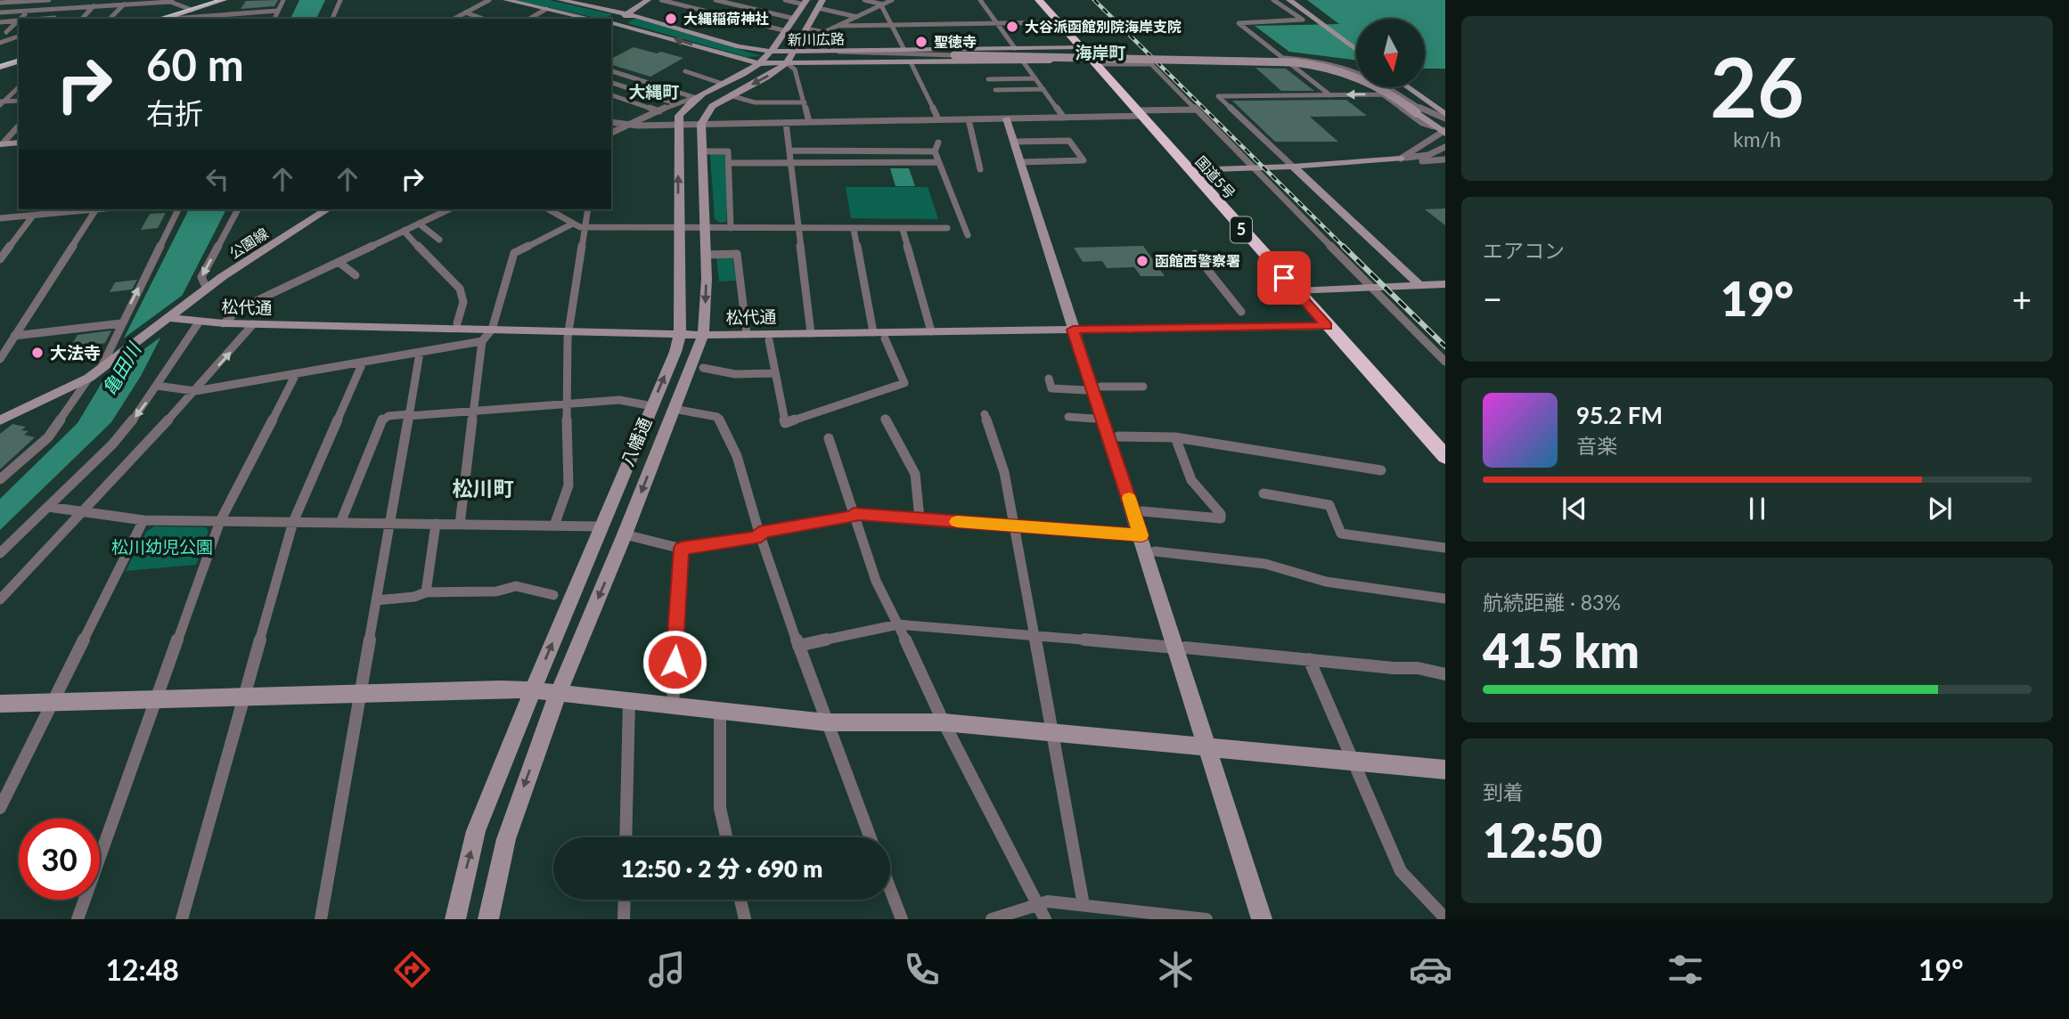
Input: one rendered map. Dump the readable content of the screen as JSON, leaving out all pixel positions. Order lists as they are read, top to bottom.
{
  "streets": {
    "highway": ["国道5号", "5"],
    "street": [
      "新川広路",
      "公園線",
      "松代通",
      "八幡通"
    ]
  },
  "crossings": [
    ["新川広路", "国道5号"],
    ["国道5号", "松代通"],
    ["公園線", "松代通"],
    ["松代通", "八幡通"]
  ],
  "districts": ["海岸町", "大縄町", "松川町"],
  "water": ["亀田川"],
  "parks": ["松川幼児公園"],
  "places": [
    "大縄稲荷神社",
    "大谷派函館別院海岸支院",
    "聖徳寺",
    "函館西警察署",
    "大法寺"
  ],
  "north": "bottom",
  "page": {
    "tile": [
      ["26", "km/h"],
      "エアコン",
      ["航続距離 · 83%", "415 km"],
      ["到着", "12:50"]
    ],
    "turn": ["60 m", "右折"],
    "heat": ["−", "19°", "+"],
    "song": ["95.2 FM", "音楽"],
    "limit": "30",
    "trip": "12:50 · 2 分 · 690 m",
    "tabs": ["12:48", "19°"]
  }
}
